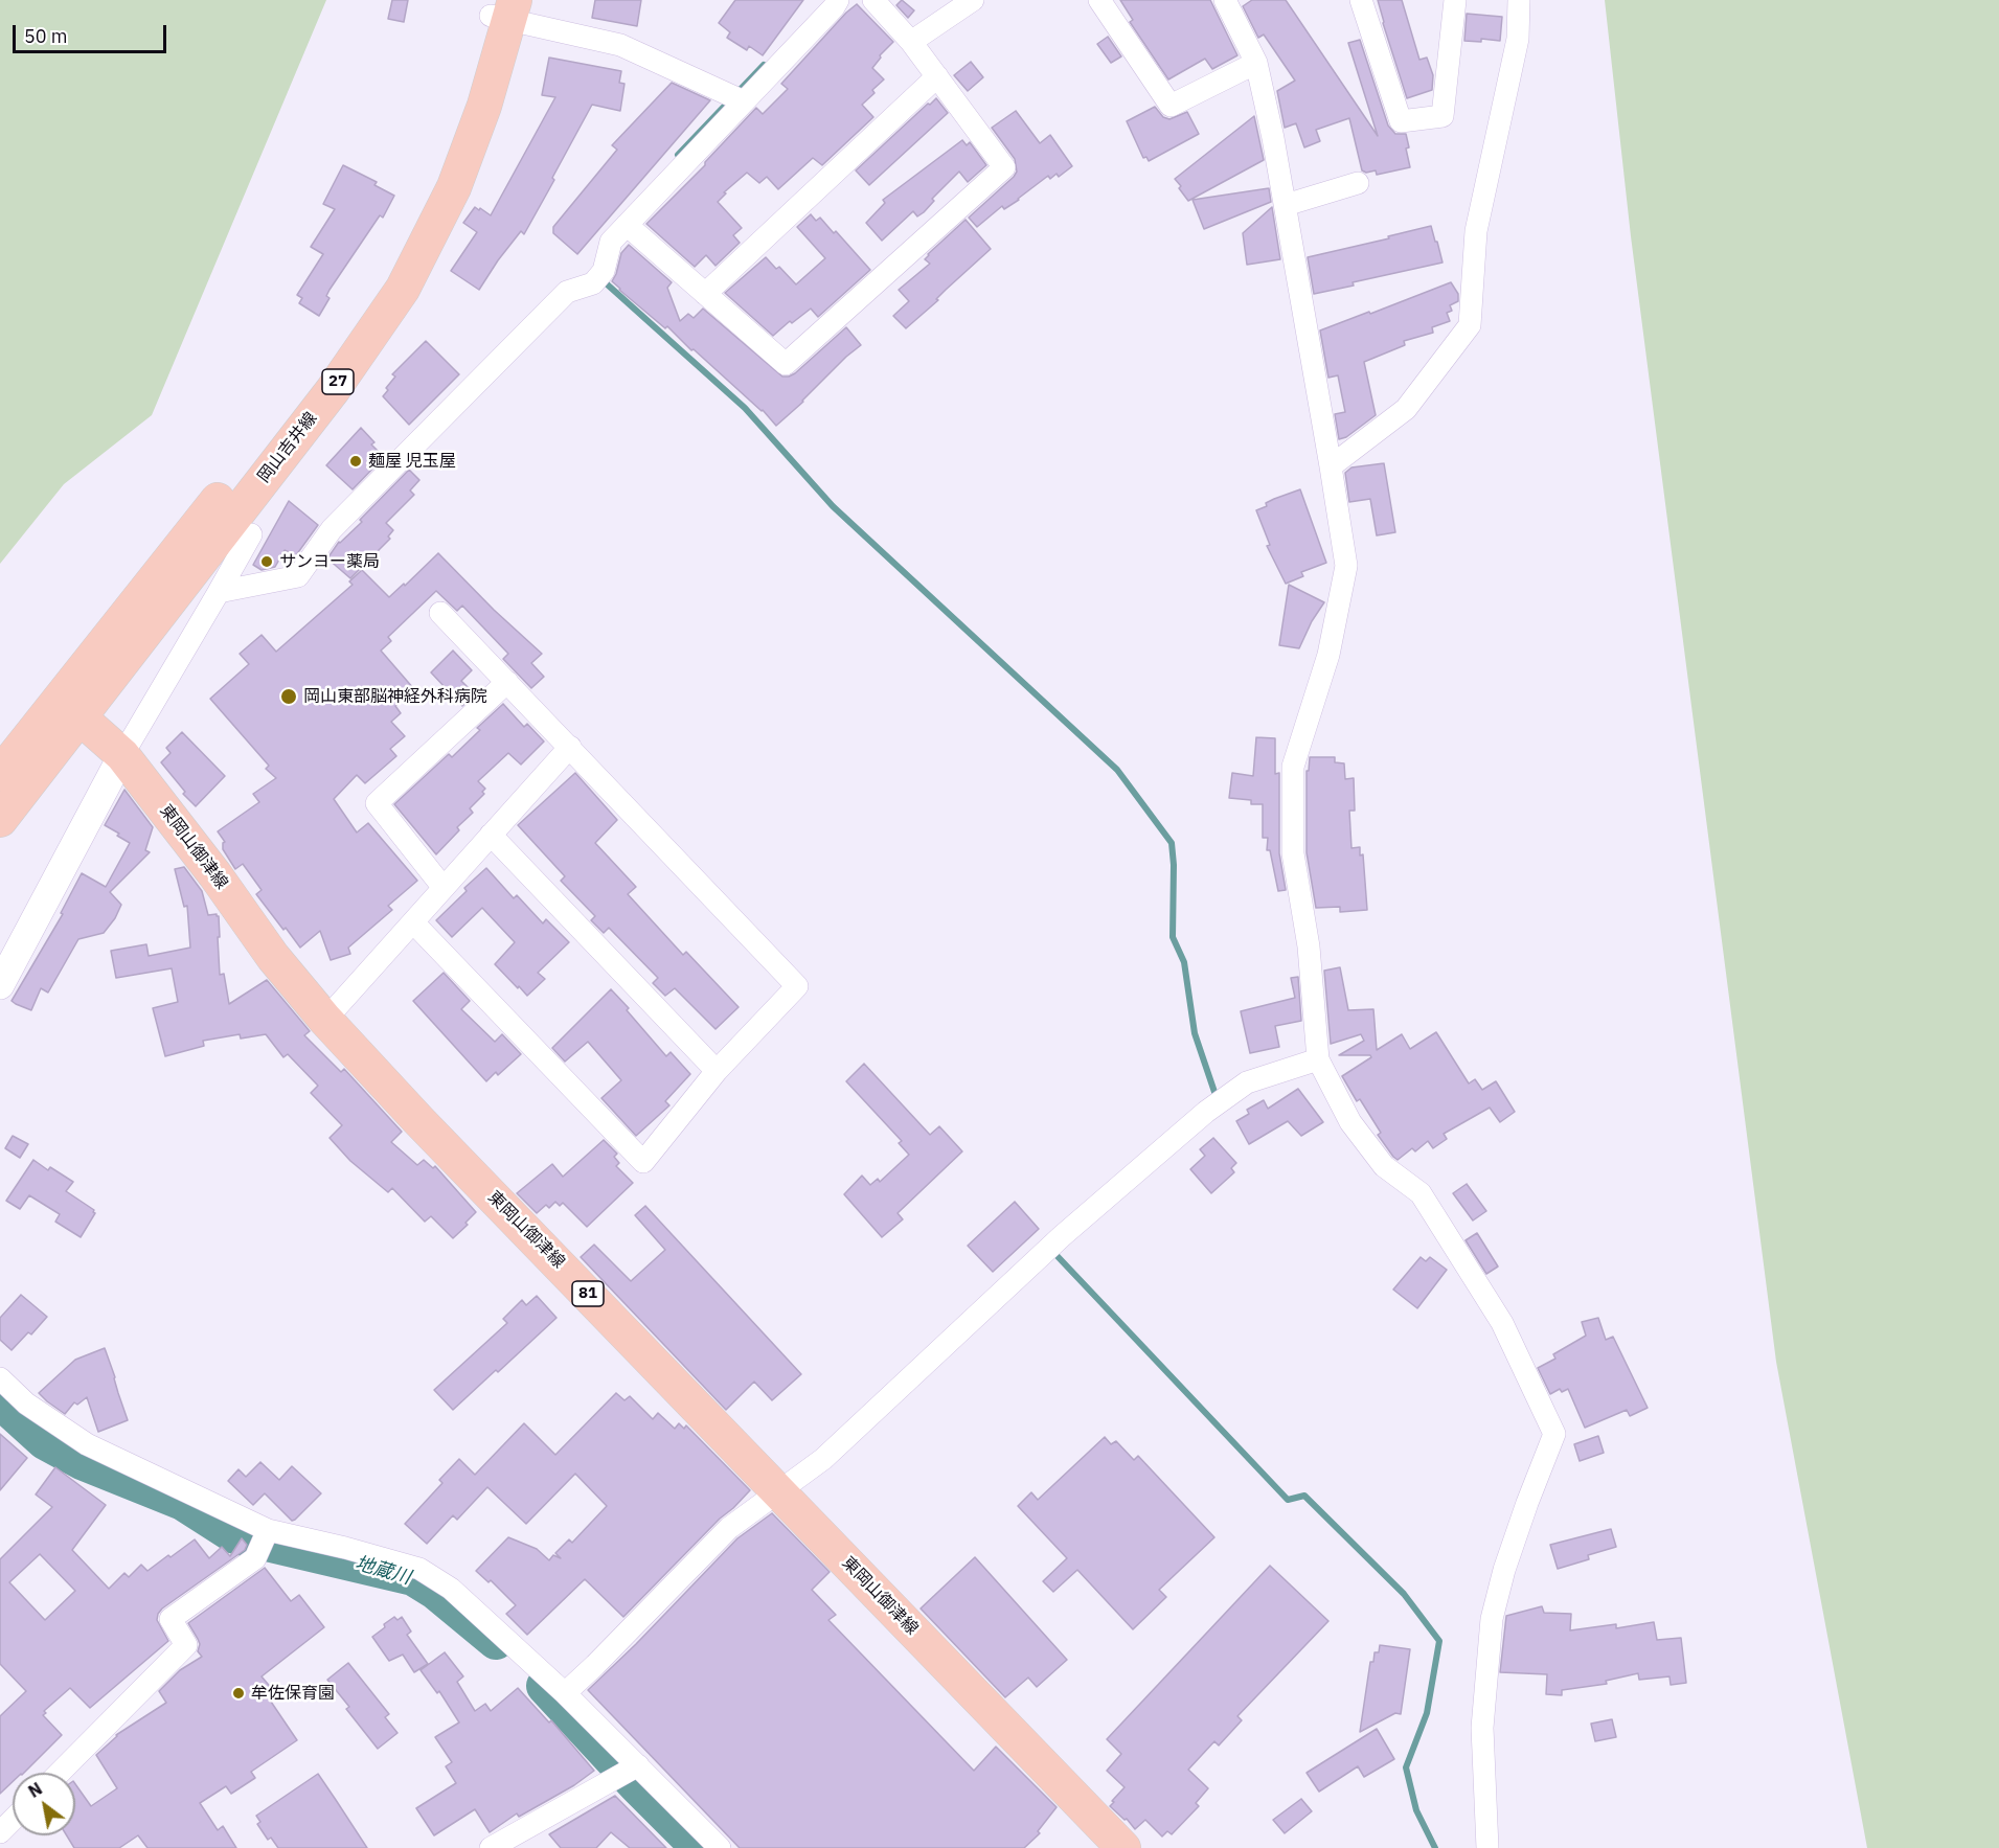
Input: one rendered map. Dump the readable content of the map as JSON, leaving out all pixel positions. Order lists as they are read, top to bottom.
{
  "streets": {
    "main road": [
      "27",
      "岡山吉井線",
      "東岡山御津線",
      "81"
    ]
  },
  "crossings": [
    ["岡山吉井線", "東岡山御津線"]
  ],
  "water": ["地蔵川"],
  "places": [
    "麺屋 児玉屋",
    "サンヨー薬局",
    "岡山東部脳神経外科病院",
    "牟佐保育園"
  ],
  "scale_bar": "50 m",
  "north": "top left"
}
